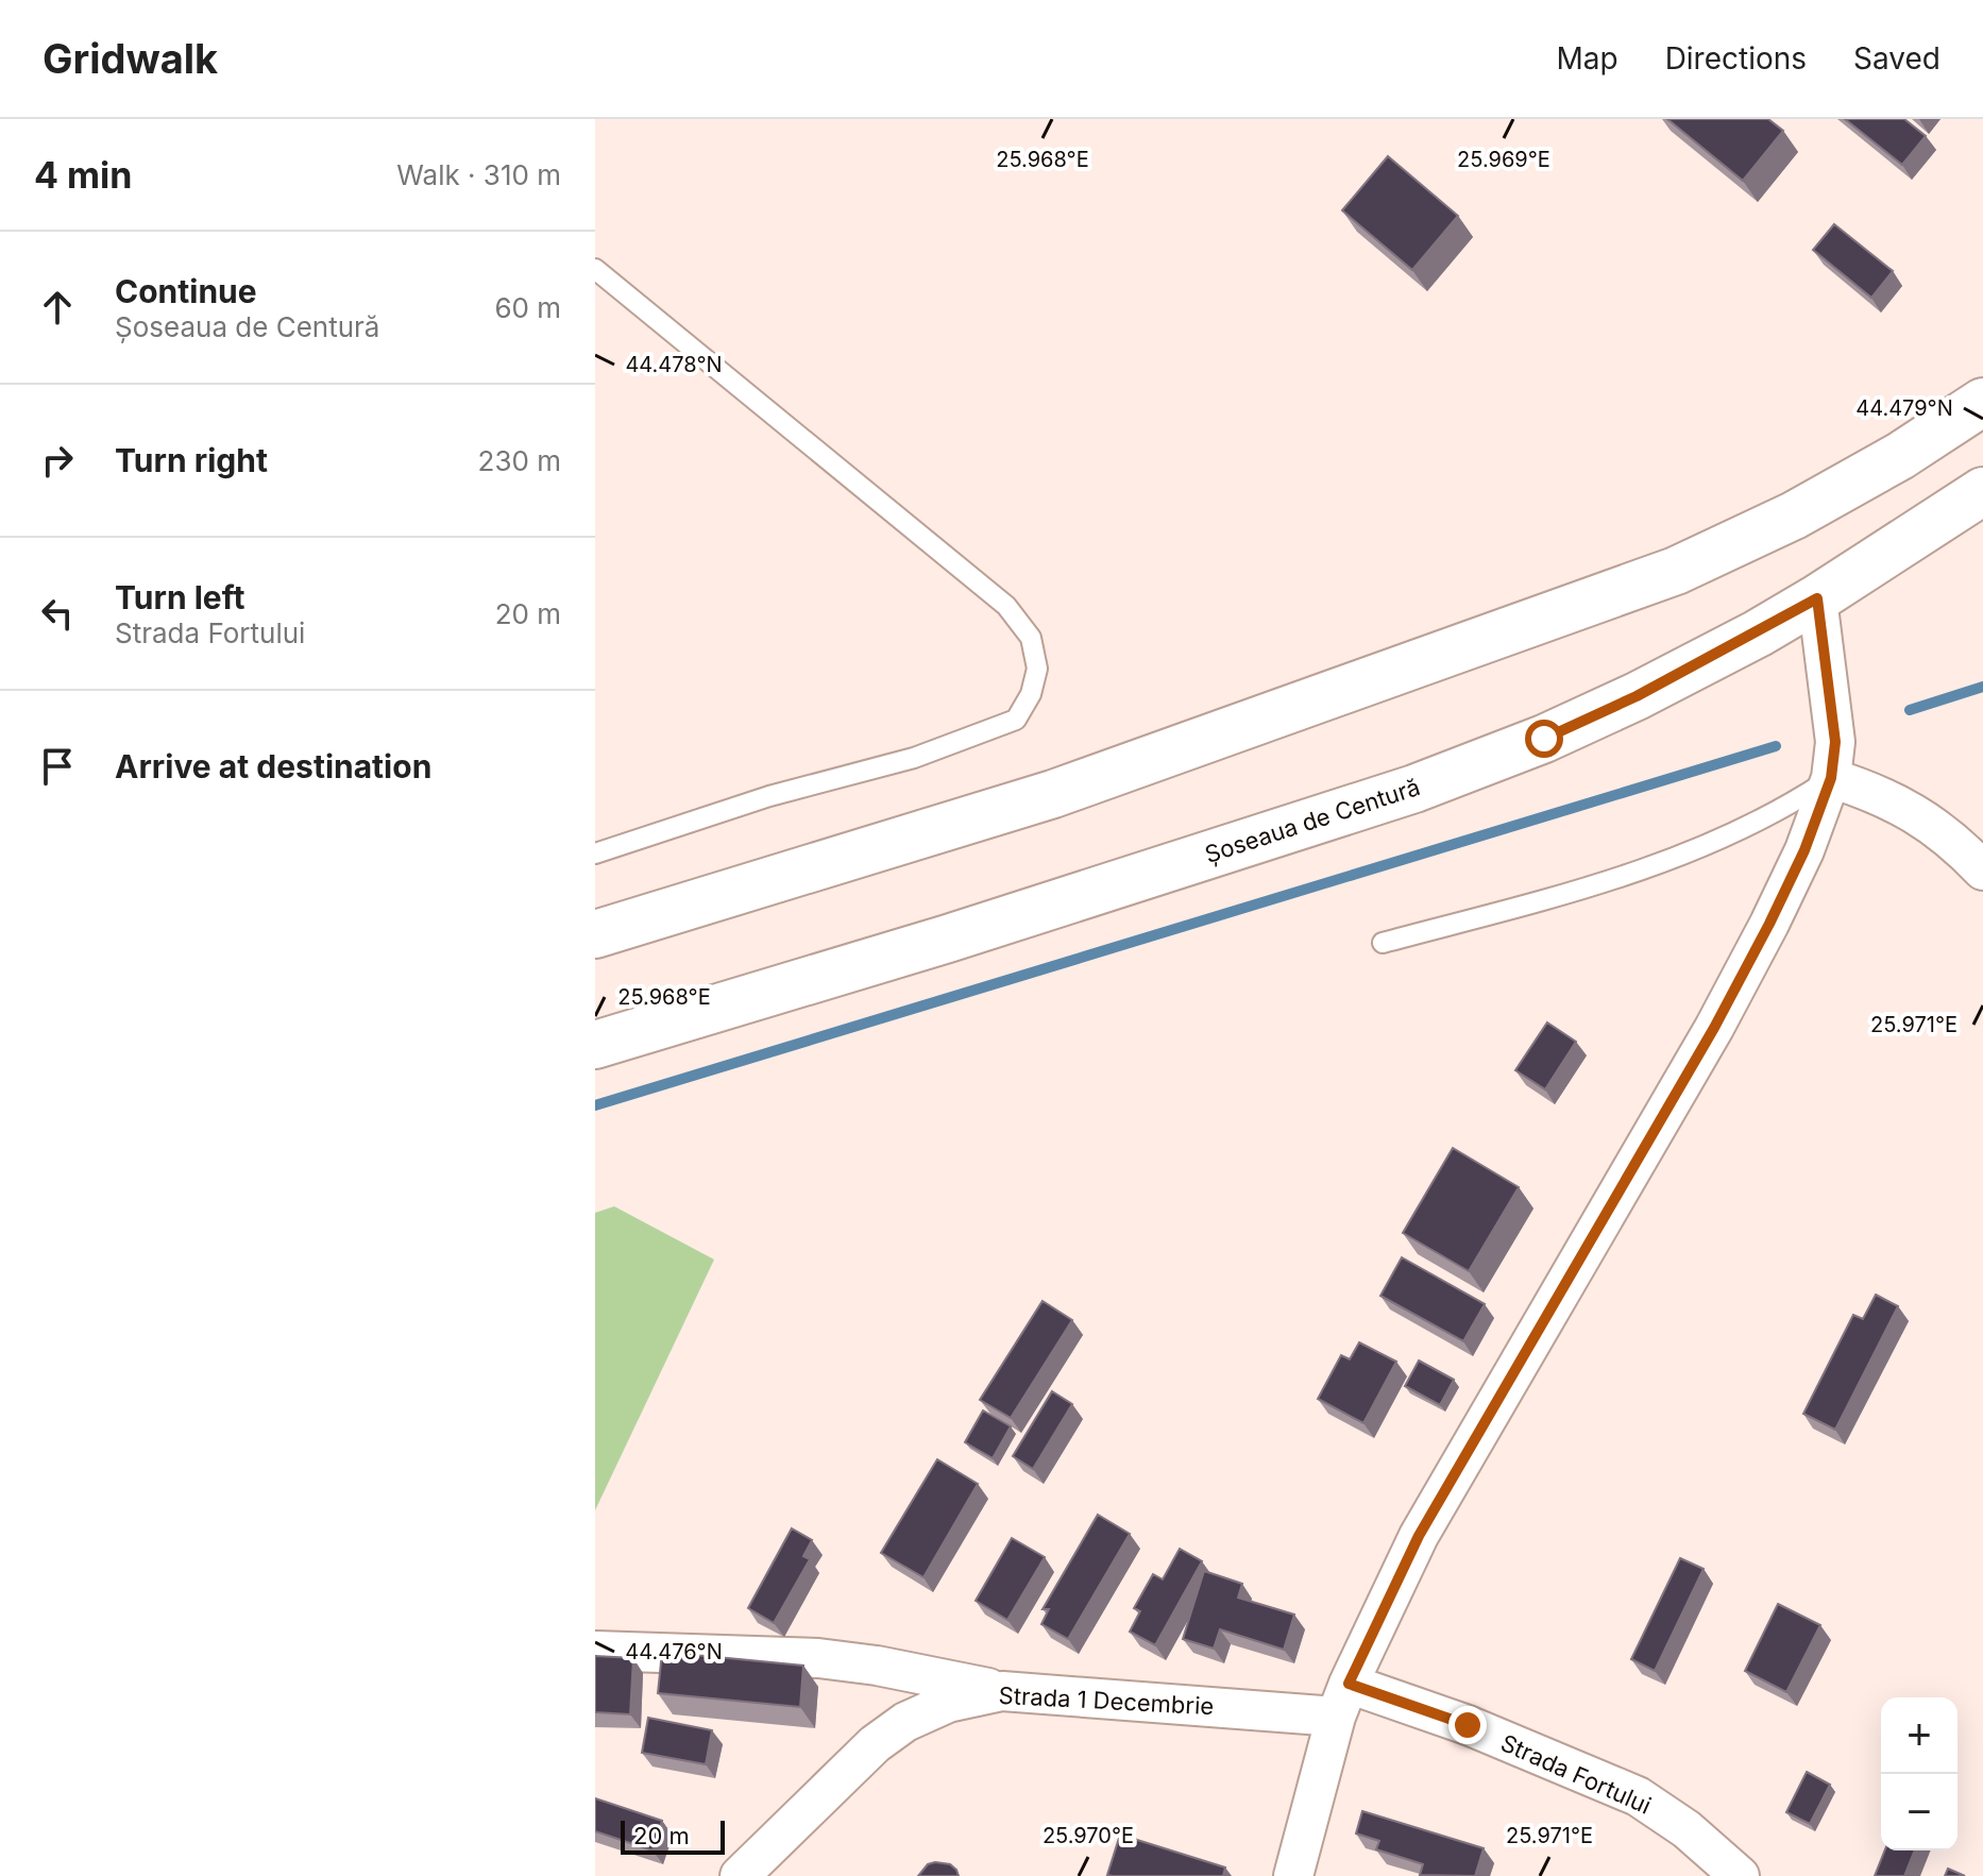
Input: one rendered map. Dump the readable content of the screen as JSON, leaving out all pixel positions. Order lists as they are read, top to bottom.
{
  "streets": {
    "main road": ["Șoseaua de Centură"],
    "street": ["Strada 1 Decembrie", "Strada Fortului"]
  },
  "crossings": [
    ["Strada 1 Decembrie", "Strada Fortului"]
  ],
  "scale_bar": "20 m",
  "page": {
    "header": "Gridwalk",
    "nav": ["Map", "Directions", "Saved"],
    "heading": ["4 min", "Walk · 310 m"],
    "list": [
      ["Continue", "Șoseaua de Centură", "60 m"],
      ["Turn right", "230 m"],
      ["Turn left", "Strada Fortului", "20 m"],
      "Arrive at destination"
    ],
    "map_buttons": ["+", "−"],
    "scale": "20 m"
  },
  "coordinates": [
    "25.968°E",
    "25.969°E",
    "44.478°N",
    "44.479°N",
    "25.971°E",
    "44.476°N",
    "25.970°E"
  ]
}
